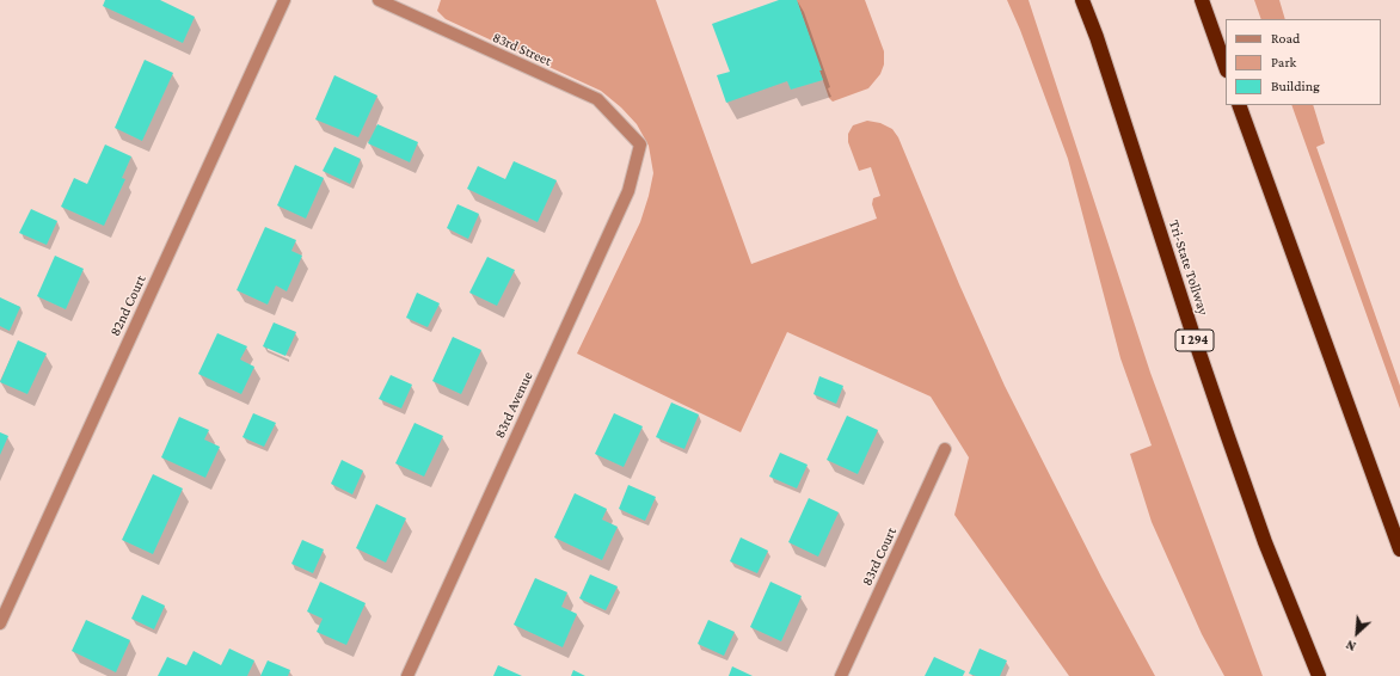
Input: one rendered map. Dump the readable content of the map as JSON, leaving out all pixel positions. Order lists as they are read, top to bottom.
{
  "streets": {
    "highway": ["Tri-State Tollway", "I 294"],
    "street": [
      "83rd Street",
      "82nd Court",
      "83rd Avenue",
      "83rd Court"
    ]
  },
  "crossings": [
    ["83rd Street", "83rd Avenue"]
  ],
  "legend": ["Road", "Park", "Building"],
  "north": "bottom left"
}
